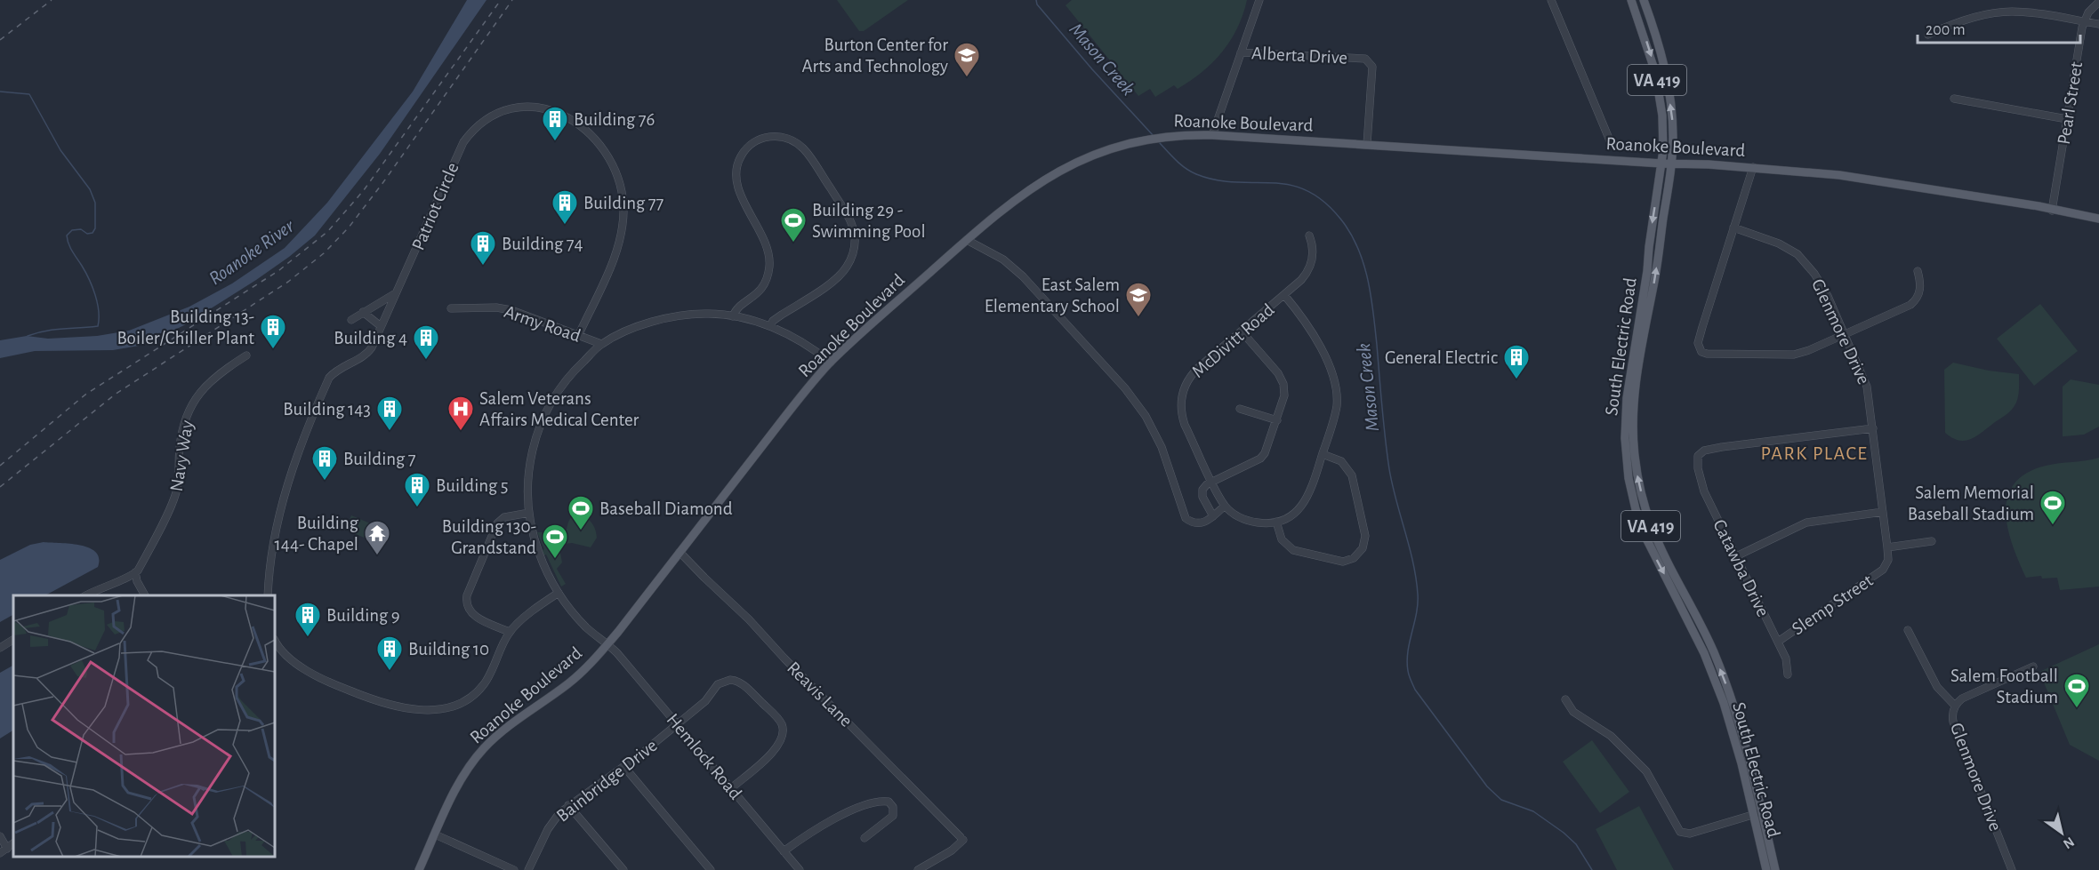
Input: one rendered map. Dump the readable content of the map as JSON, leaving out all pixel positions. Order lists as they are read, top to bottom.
{
  "streets": {
    "main road": ["VA 419", "Roanoke Boulevard", "South Electric Road"],
    "street": [
      "Alberta Drive",
      "Pearl Street",
      "Patriot Circle",
      "Army Road",
      "Glenmore Drive",
      "McDivitt Road",
      "Navy Way",
      "Catawba Drive",
      "Slemp Street",
      "Reavis Lane",
      "Hemlock Road",
      "Bainbridge Drive"
    ]
  },
  "crossings": [
    ["Alberta Drive", "Roanoke Boulevard"],
    ["Pearl Street", "Roanoke Boulevard"],
    ["Roanoke Boulevard", "South Electric Road"],
    ["Roanoke Boulevard", "Reavis Lane"],
    ["Roanoke Boulevard", "Hemlock Road"],
    ["Patriot Circle", "Army Road"],
    ["Army Road", "Hemlock Road"],
    ["Glenmore Drive", "Catawba Drive"],
    ["Glenmore Drive", "Slemp Street"],
    ["Catawba Drive", "Slemp Street"],
    ["Hemlock Road", "Bainbridge Drive"]
  ],
  "districts": ["PARK PLACE"],
  "water": ["Mason Creek", "Roanoke River"],
  "places": {
    "school or university": ["Burton Center for Arts and Technology", "East Salem Elementary School"],
    "building": [
      "Building 76",
      "Building 77",
      "Building 74",
      "Building 13- Boiler/Chiller Plant",
      "Building 4",
      "General Electric",
      "Building 143",
      "Building 7",
      "Building 5",
      "Building 9",
      "Building 10"
    ],
    "sports": [
      "Building 29 - Swimming Pool",
      "Salem Memorial Baseball Stadium",
      "Baseball Diamond",
      "Building 130- Grandstand",
      "Salem Football Stadium"
    ],
    "hospital": ["Salem Veterans Affairs Medical Center"],
    "temple": ["Building 144- Chapel"]
  },
  "scale_bar": "200 m",
  "north": "bottom right"
}
